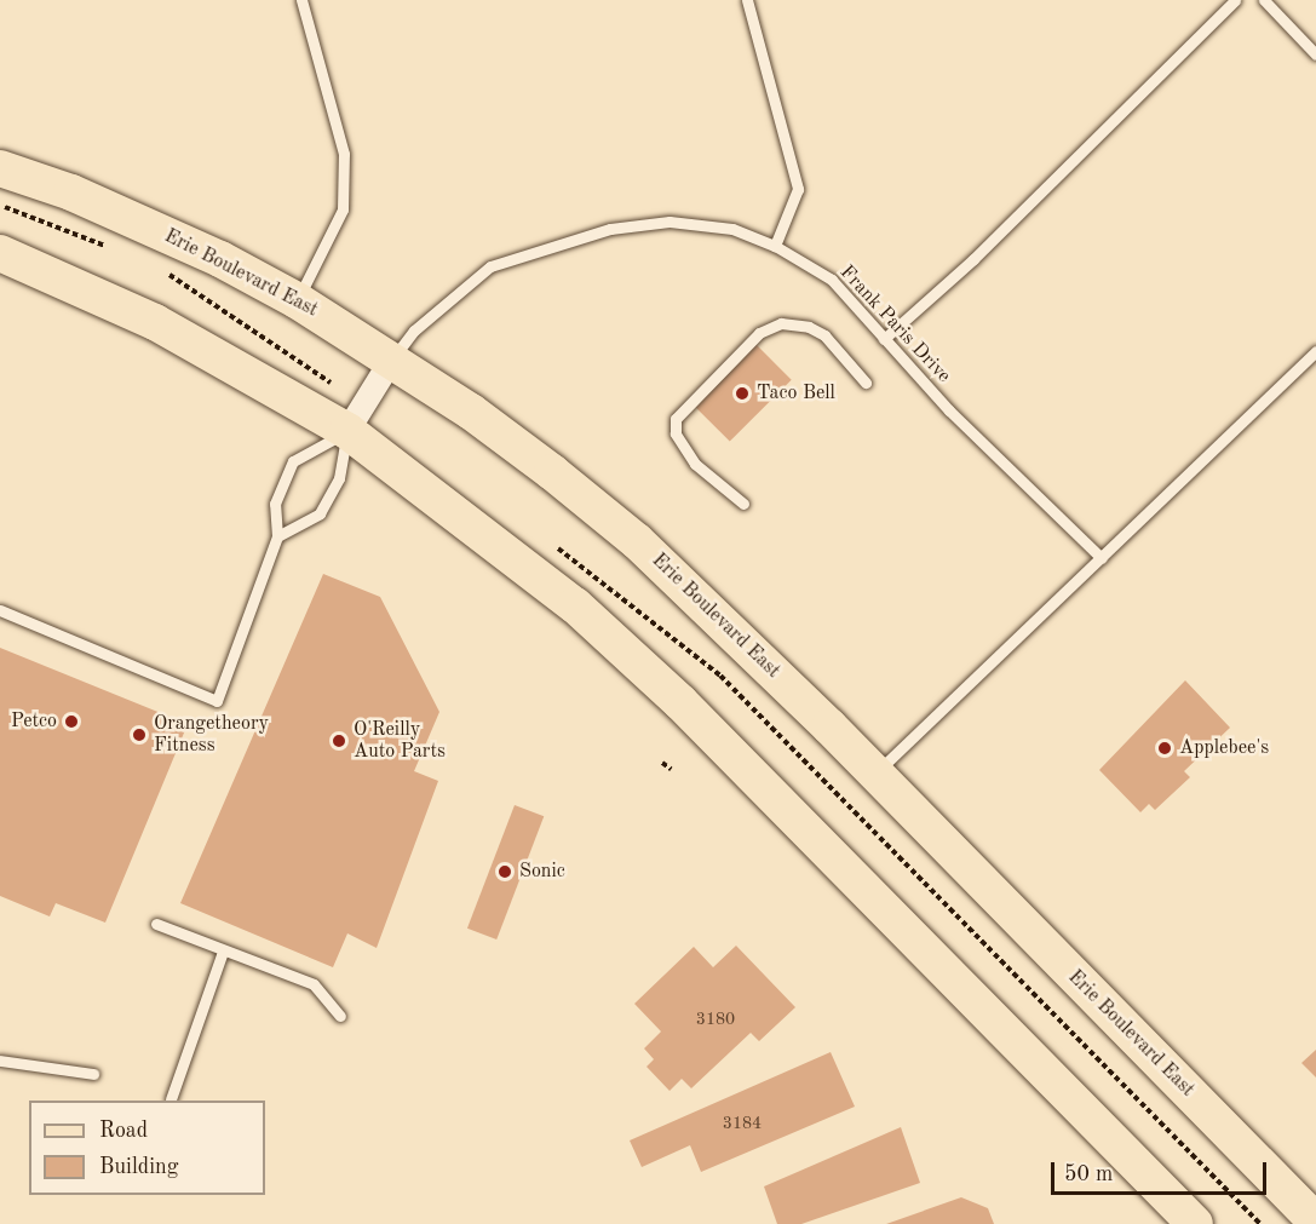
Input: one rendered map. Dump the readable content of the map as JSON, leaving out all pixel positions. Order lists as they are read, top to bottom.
{
  "streets": {
    "main road": ["Erie Boulevard East"],
    "lane": ["Frank Paris Drive"]
  },
  "crossings": [
    ["Erie Boulevard East", "Frank Paris Drive"]
  ],
  "places": [
    "Taco Bell",
    "Petco",
    "Orangetheory Fitness",
    "O'Reilly Auto Parts",
    "Applebee's",
    "Sonic"
  ],
  "house_numbers": ["3180", "3184"],
  "legend": ["Road", "Building"],
  "scale_bar": "50 m"
}
